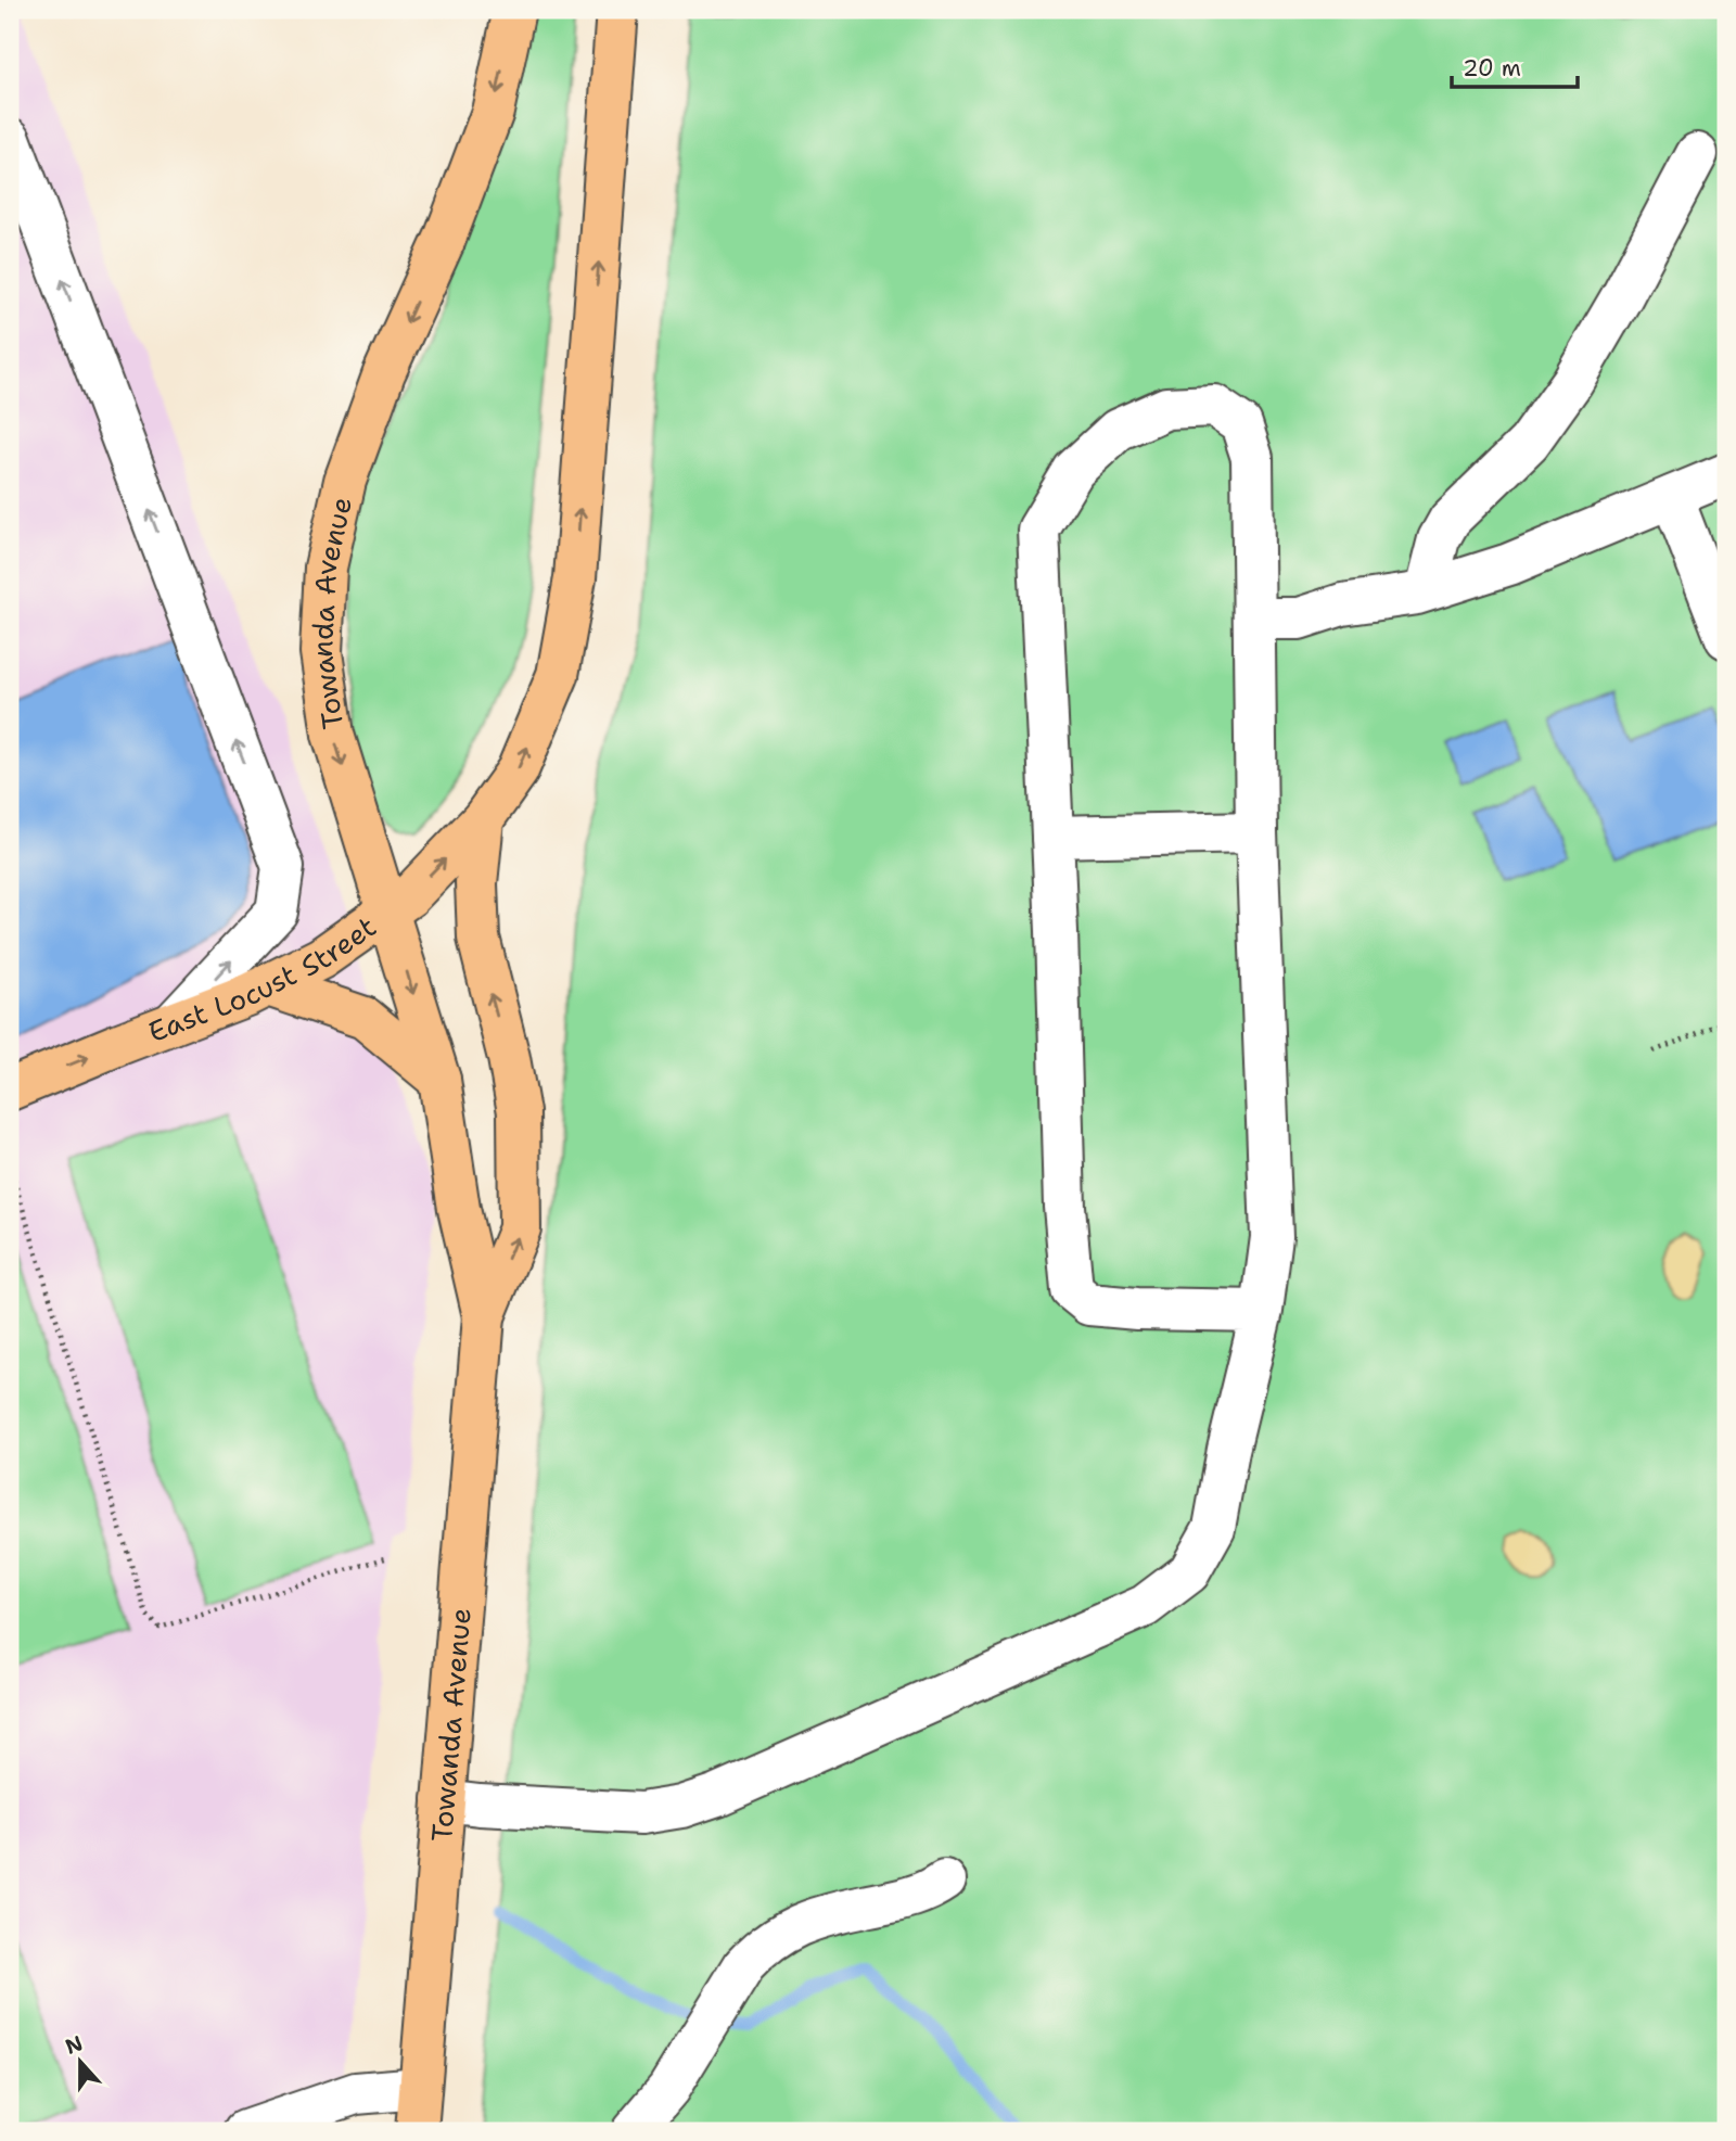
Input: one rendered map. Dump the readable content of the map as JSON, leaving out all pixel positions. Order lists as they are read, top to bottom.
{
  "streets": {
    "main road": ["Towanda Avenue", "East Locust Street"]
  },
  "crossings": [
    ["Towanda Avenue", "East Locust Street"]
  ],
  "one_way": ["East Locust Street"],
  "scale_bar": "20 m",
  "north": "top"
}
